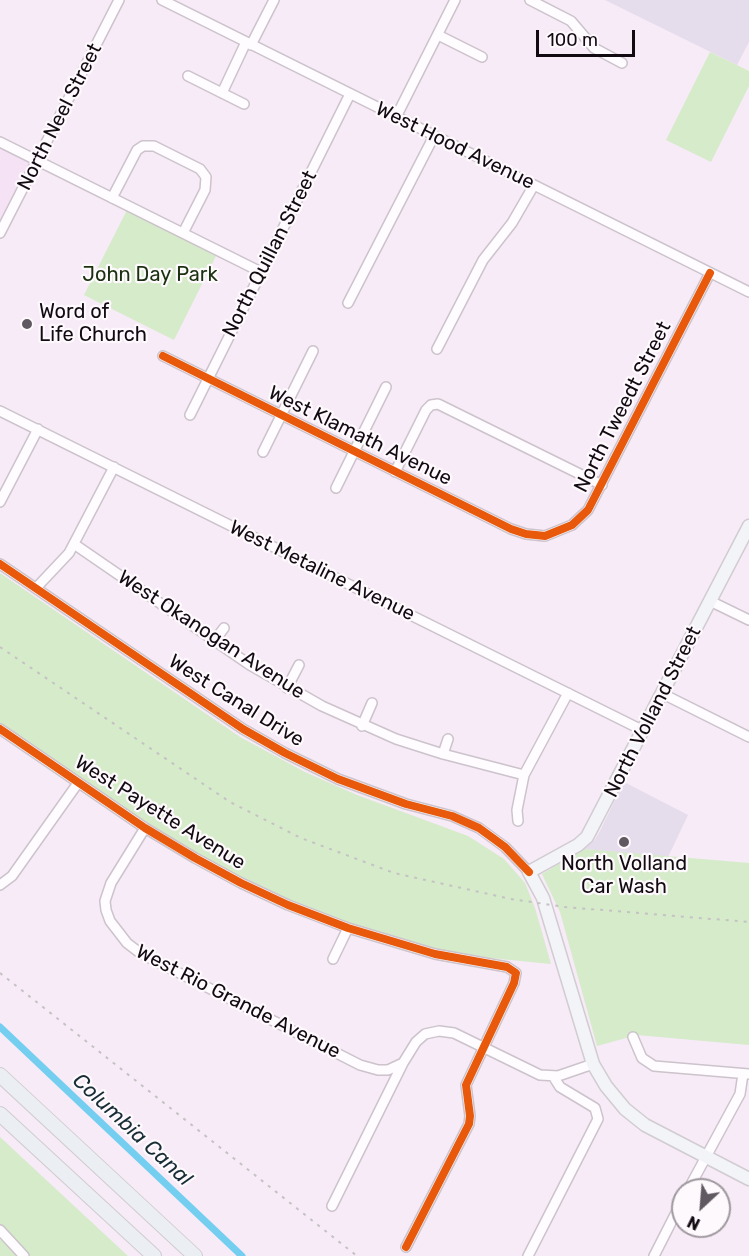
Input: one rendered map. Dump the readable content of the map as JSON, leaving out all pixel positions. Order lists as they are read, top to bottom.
{
  "streets": {
    "main road": ["West Canal Drive", "North Volland Street"],
    "street": [
      "North Neel Street",
      "West Hood Avenue",
      "North Quillan Street",
      "North Tweedt Street",
      "West Klamath Avenue",
      "West Metaline Avenue",
      "West Okanogan Avenue",
      "West Payette Avenue",
      "West Rio Grande Avenue"
    ]
  },
  "crossings": [
    ["West Hood Avenue", "North Quillan Street"],
    ["West Hood Avenue", "North Tweedt Street"],
    ["North Quillan Street", "West Klamath Avenue"],
    ["North Tweedt Street", "West Klamath Avenue"],
    ["West Metaline Avenue", "North Volland Street"],
    ["West Canal Drive", "North Volland Street"],
    ["West Payette Avenue", "West Rio Grande Avenue"]
  ],
  "water": ["Columbia Canal"],
  "parks": ["John Day Park"],
  "places": ["Word of Life Church", "North Volland Car Wash"],
  "scale_bar": "100 m",
  "north": "bottom left"
}
